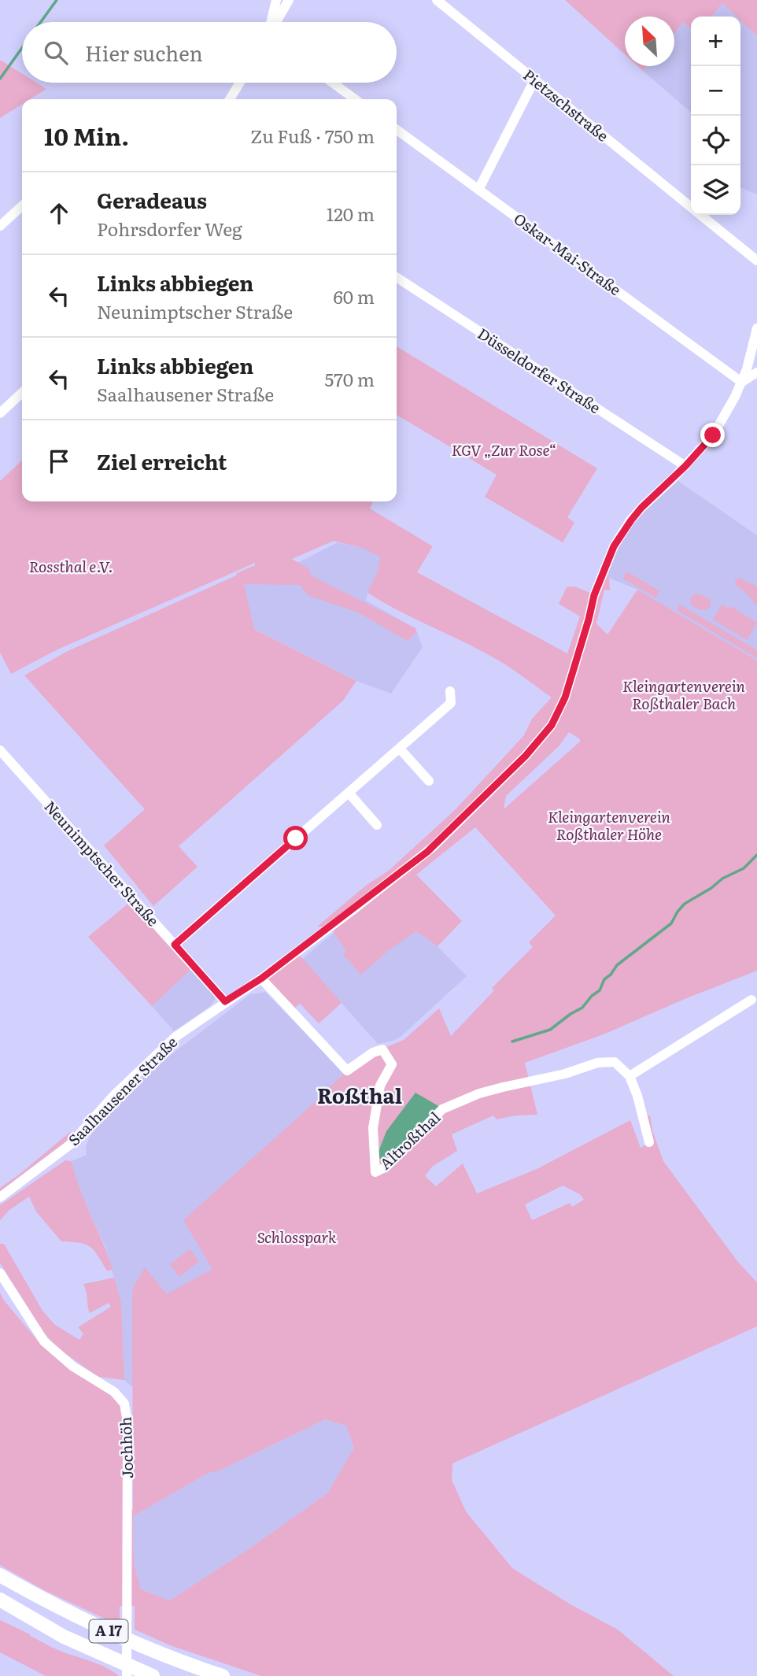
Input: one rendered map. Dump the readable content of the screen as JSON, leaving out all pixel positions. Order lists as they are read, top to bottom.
{
  "streets": {
    "highway": ["A 17"],
    "street": [
      "Pietzschstraße",
      "Oskar-Mai-Straße",
      "Düsseldorfer Straße",
      "Neunimptscher Straße",
      "Saalhausener Straße",
      "Altroßthal",
      "Jochhöh"
    ]
  },
  "crossings": [
    ["Oskar-Mai-Straße", "Saalhausener Straße"],
    ["Düsseldorfer Straße", "Saalhausener Straße"],
    ["Neunimptscher Straße", "Saalhausener Straße"],
    ["Saalhausener Straße", "Altroßthal"]
  ],
  "districts": ["Roßthal"],
  "parks": [
    "KGV „Zur Rose“",
    "Rossthal e.V.",
    "Kleingartenverein Roßthaler Bach",
    "Kleingartenverein Roßthaler Höhe",
    "Schlosspark"
  ],
  "north": "top left",
  "page": {
    "map_buttons": ["+", "−"],
    "search": "Hier suchen",
    "heading": ["10 Min.", "Zu Fuß · 750 m"],
    "list": [
      ["Geradeaus", "Pohrsdorfer Weg", "120 m"],
      ["Links abbiegen", "Neunimptscher Straße", "60 m"],
      ["Links abbiegen", "Saalhausener Straße", "570 m"],
      "Ziel erreicht"
    ]
  }
}
